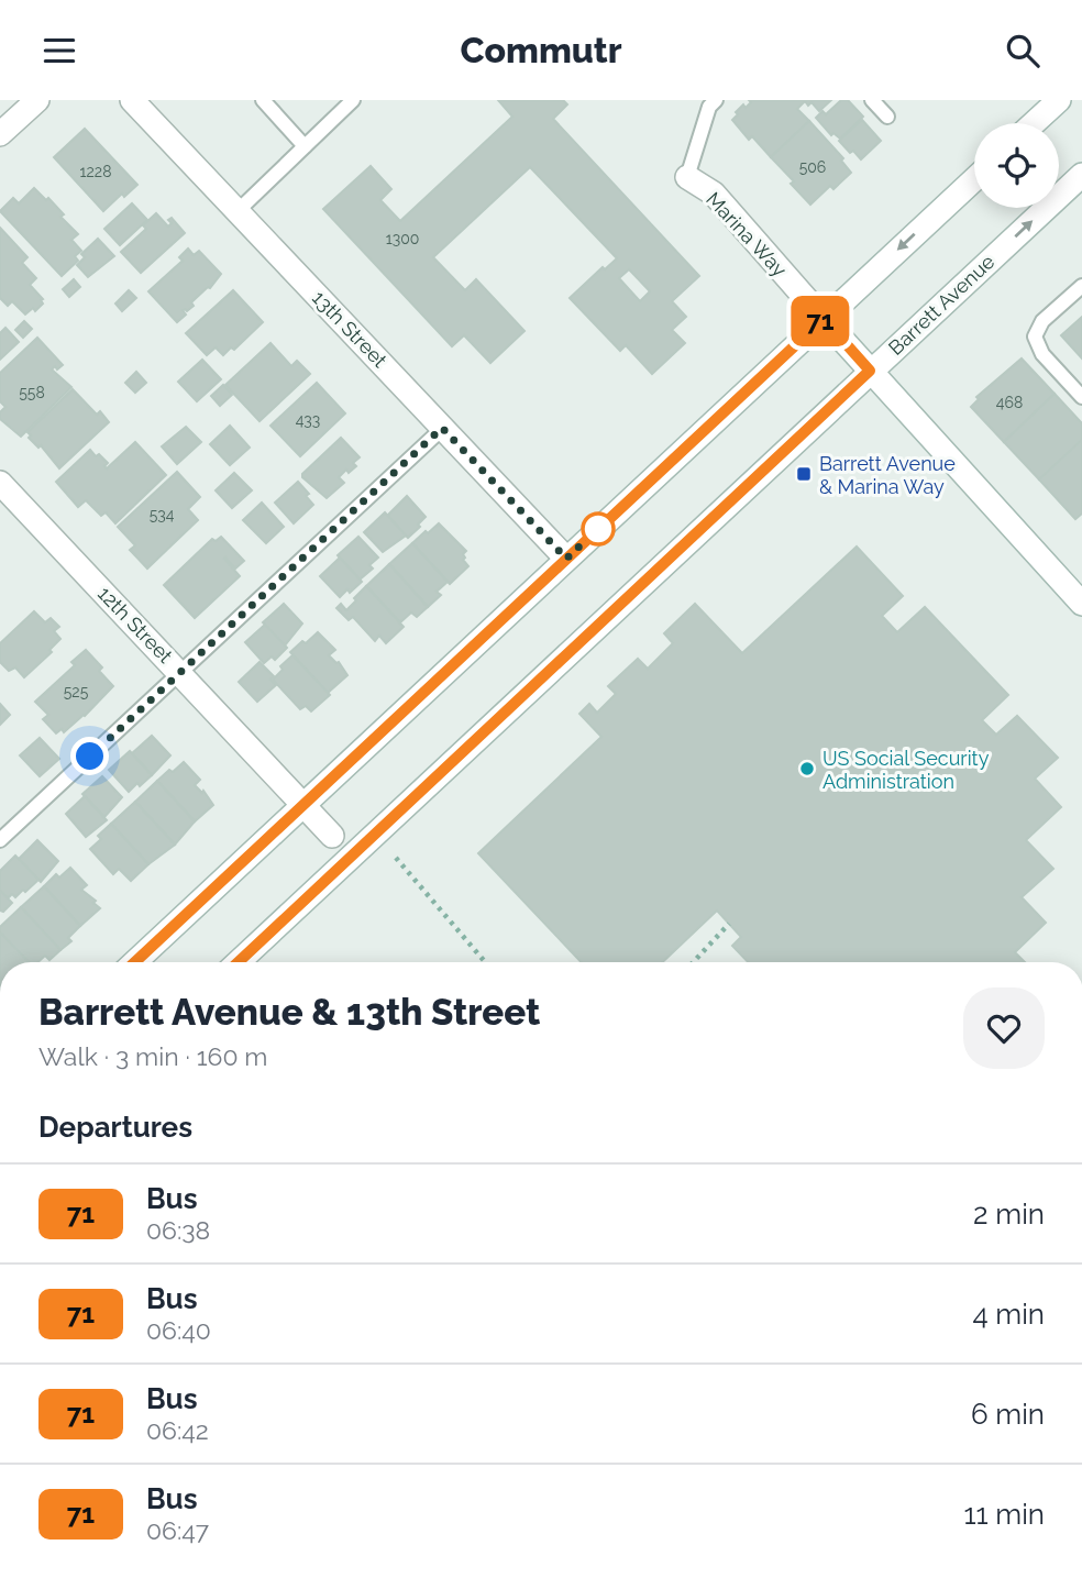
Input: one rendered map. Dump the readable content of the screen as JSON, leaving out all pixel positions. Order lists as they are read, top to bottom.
{
  "streets": {
    "main road": [
      "Marina Way",
      "Barrett Avenue",
      "13th Street",
      "12th Street"
    ]
  },
  "crossings": [
    ["Marina Way", "Barrett Avenue"]
  ],
  "places": {
    "transit": ["Barrett Avenue & Marina Way"],
    "other": ["US Social Security Administration"]
  },
  "lines": ["bus line 71"],
  "house_numbers": [
    "506",
    "1228",
    "1300",
    "558",
    "468",
    "433",
    "534",
    "525"
  ],
  "page": {
    "header": "Commutr",
    "on_map": "71",
    "heading": [
      ["Barrett Avenue & 13th Street", "Walk · 3 min · 160 m"],
      "Departures"
    ],
    "list": [
      {
        "mark": "71",
        "name": "Bus",
        "note": "06:38",
        "value": "2 min"
      },
      {
        "mark": "71",
        "name": "Bus",
        "note": "06:40",
        "value": "4 min"
      },
      {
        "mark": "71",
        "name": "Bus",
        "note": "06:42",
        "value": "6 min"
      },
      {
        "mark": "71",
        "name": "Bus",
        "note": "06:47",
        "value": "11 min"
      }
    ]
  }
}
